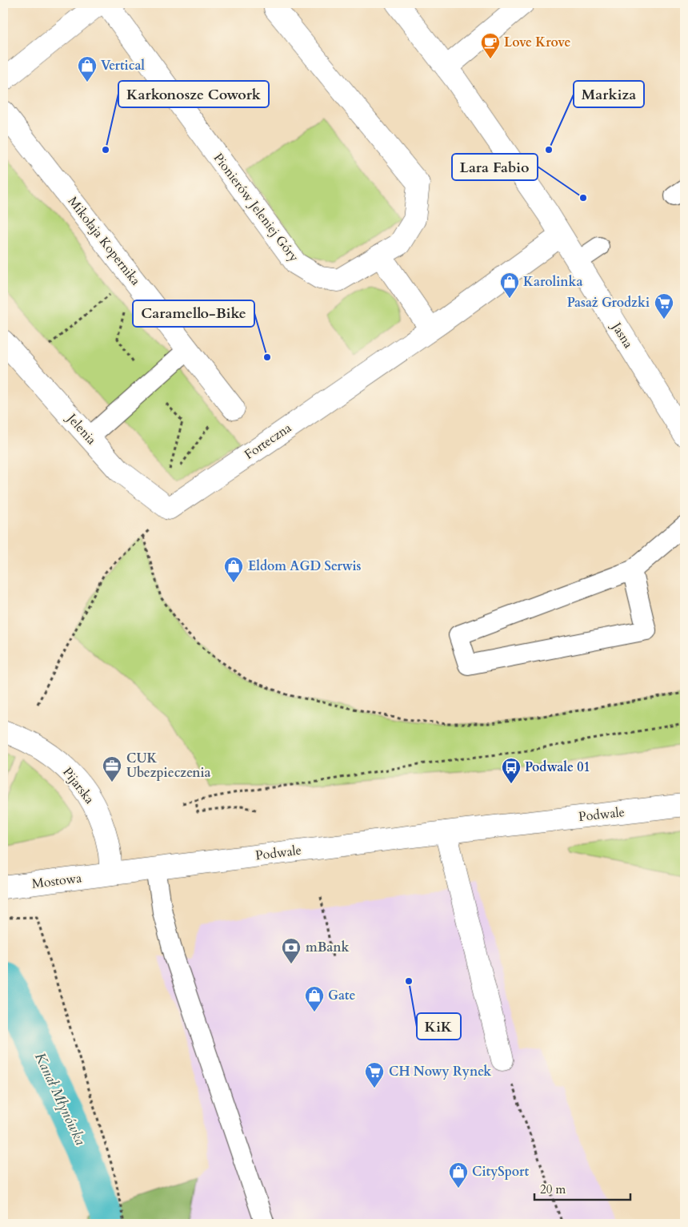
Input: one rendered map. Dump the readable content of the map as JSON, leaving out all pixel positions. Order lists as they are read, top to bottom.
{
  "streets": {
    "street": [
      "Pionierów Jeleniej Góry",
      "Mikołaja Kopernika",
      "Jasna",
      "Jelenia",
      "Forteczna",
      "Pijarska",
      "Podwale",
      "Mostowa"
    ]
  },
  "crossings": [
    ["Jasna", "Forteczna"],
    ["Jelenia", "Forteczna"],
    ["Pijarska", "Podwale"],
    ["Pijarska", "Mostowa"],
    ["Podwale", "Mostowa"]
  ],
  "water": ["Kanał Młynówka"],
  "places": {
    "cafe": ["Love Krove"],
    "shop": [
      "Vertical",
      "Karolinka",
      "Eldom AGD Serwis",
      "Gate",
      "CitySport"
    ],
    "other": [
      "Karkonosze Cowork",
      "Markiza",
      "Lara Fabio",
      "Caramello-Bike",
      "KiK"
    ],
    "supermarket": ["Pasaż Grodzki", "CH Nowy Rynek"],
    "office": ["CUK Ubezpieczenia"],
    "bus stop": ["Podwale 01"],
    "bank": ["mBank"]
  },
  "scale_bar": "20 m"
}
